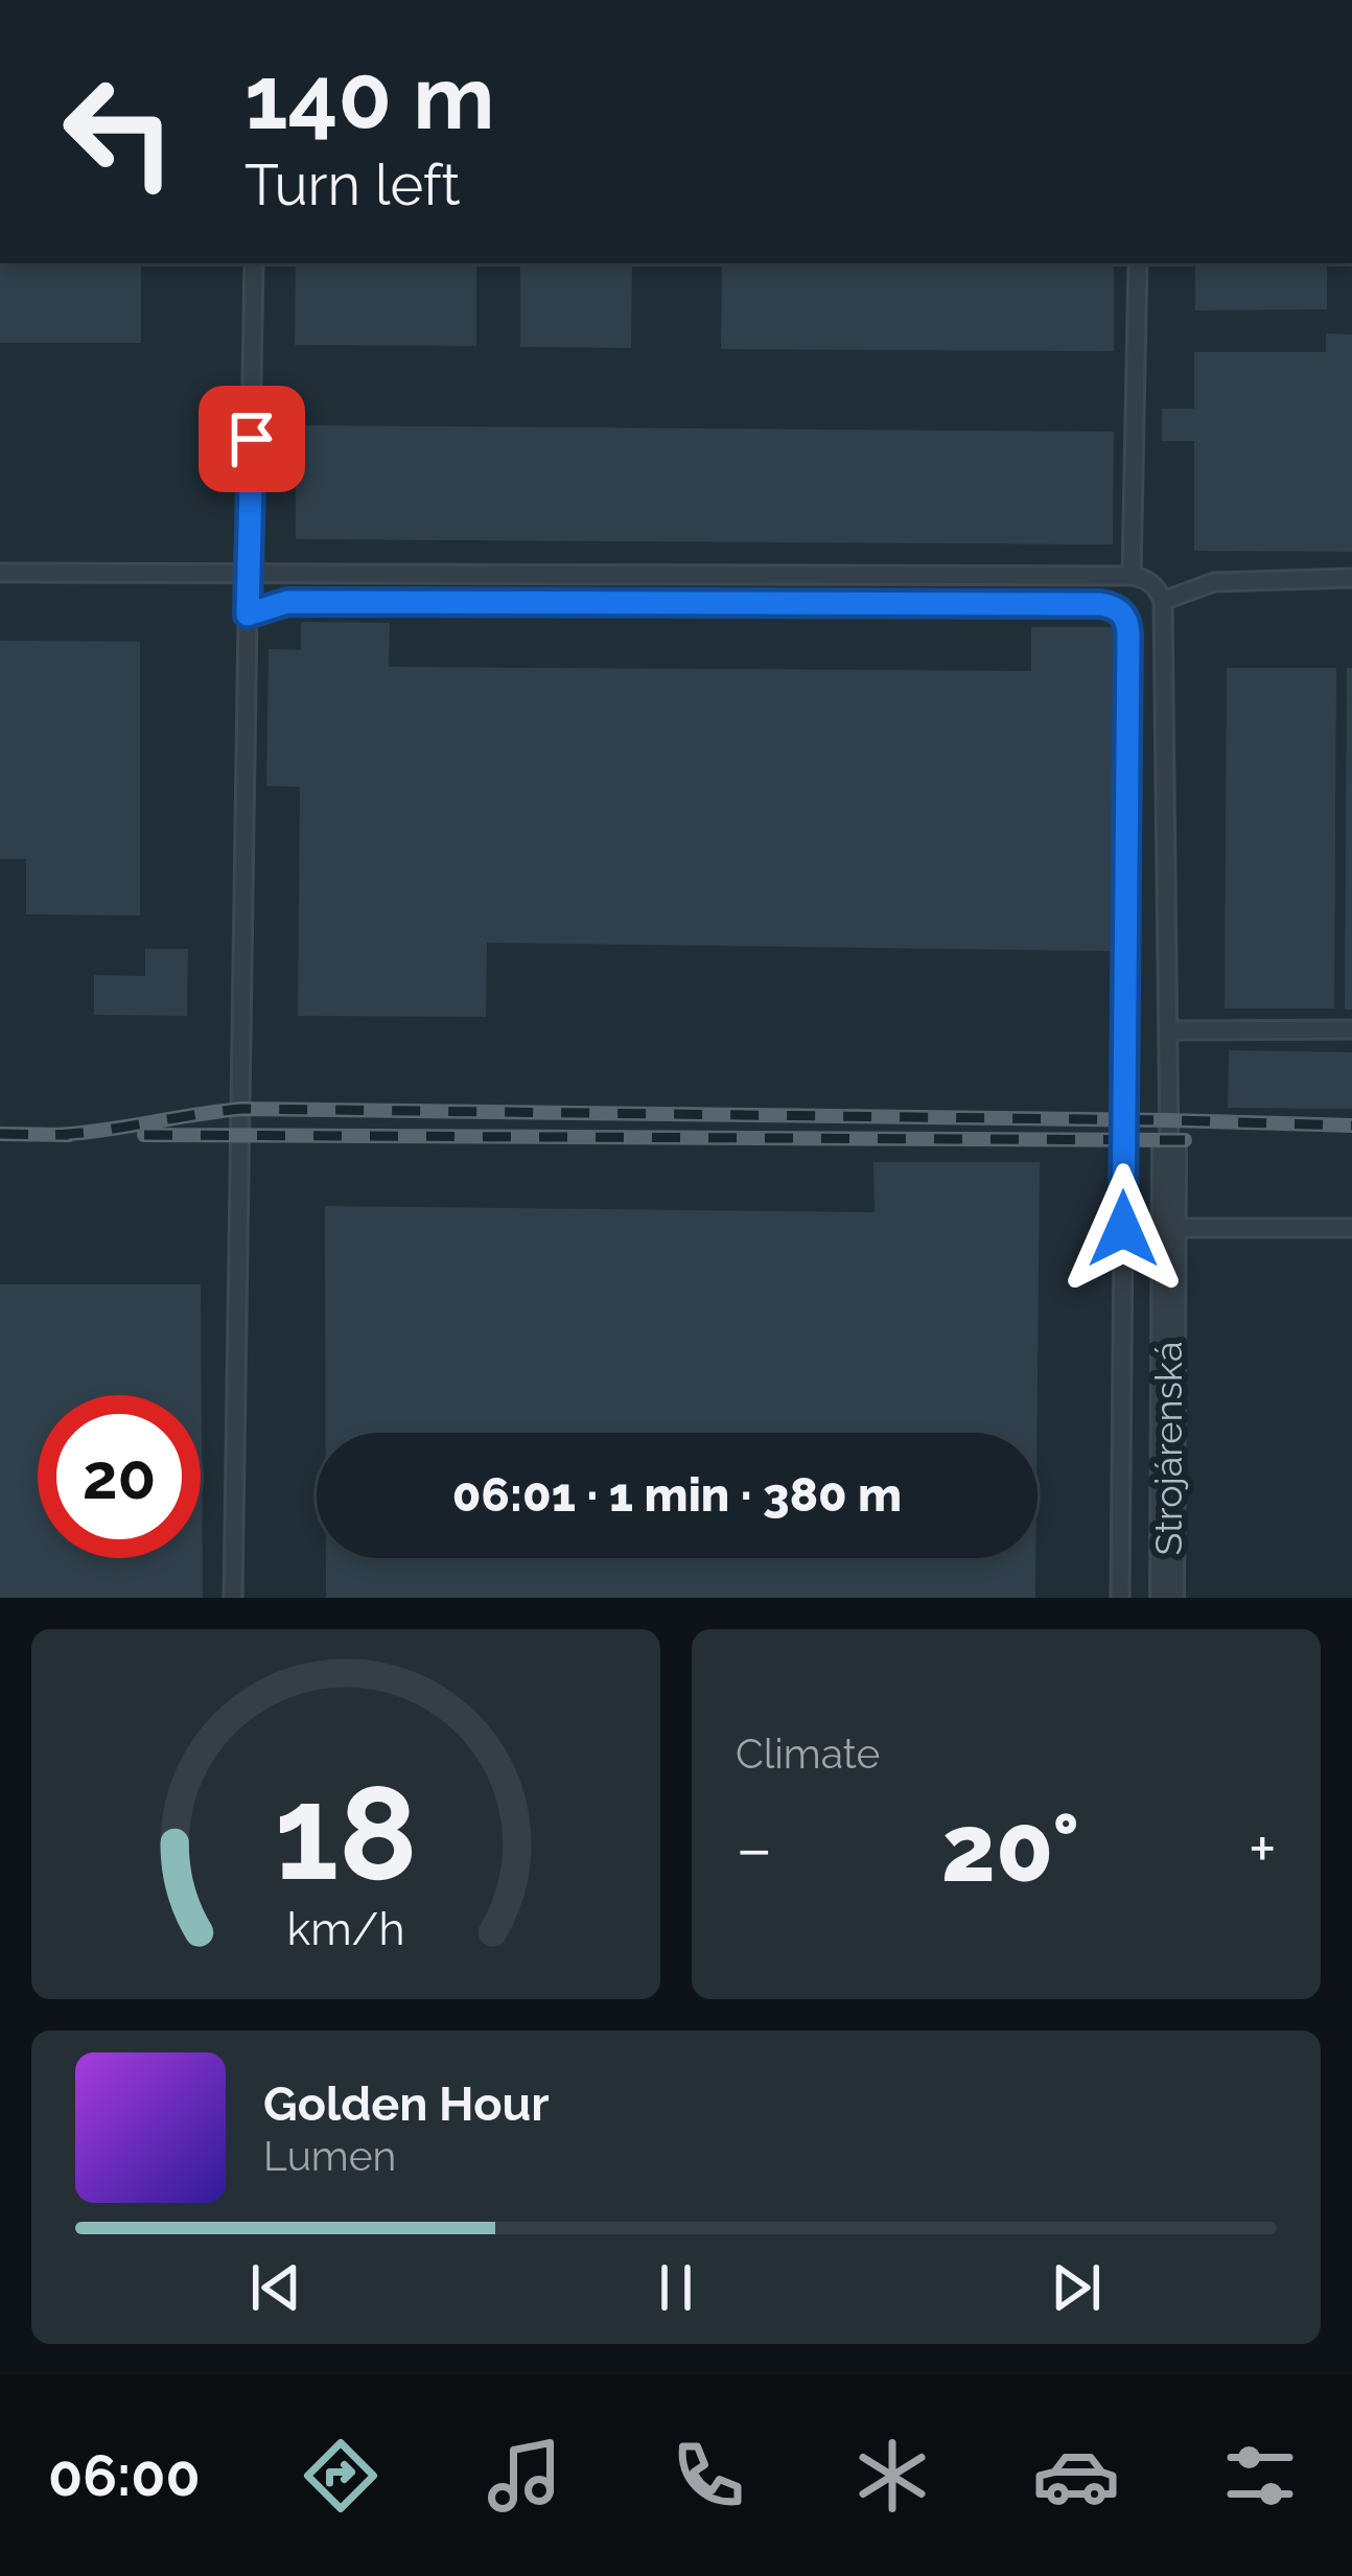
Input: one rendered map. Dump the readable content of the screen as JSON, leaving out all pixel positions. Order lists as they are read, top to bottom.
{
  "streets": {
    "street": ["Strojárenská"]
  },
  "page": {
    "turn": ["140 m", "Turn left"],
    "limit": "20",
    "trip": "06:01 · 1 min · 380 m",
    "tile": "Climate",
    "heat": ["−", "20°", "+"],
    "song": ["Golden Hour", "Lumen"],
    "tabs": "06:00",
    "gauge": ["18", "km/h"]
  }
}
